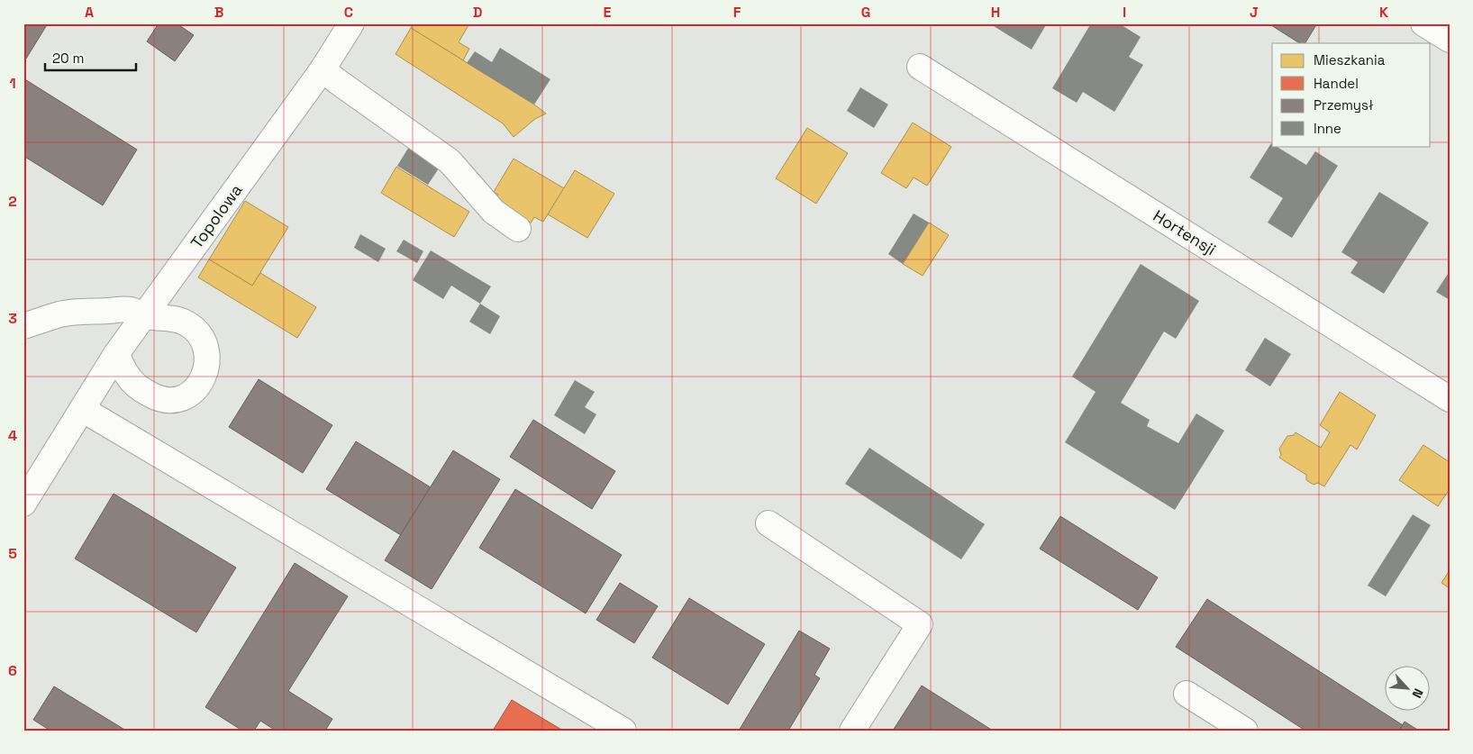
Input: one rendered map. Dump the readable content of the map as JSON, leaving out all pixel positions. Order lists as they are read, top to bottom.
{
  "streets": {
    "street": ["Topolowa", "Hortensji"]
  },
  "legend": [
    "Mieszkania",
    "Handel",
    "Przemysł",
    "Inne"
  ],
  "scale_bar": "20 m",
  "north": "bottom right",
  "grid": {
    "columns": [
      "A",
      "B",
      "C",
      "D",
      "E",
      "F",
      "G",
      "H",
      "I",
      "J",
      "K"
    ],
    "rows": [
      "1",
      "2",
      "3",
      "4",
      "5",
      "6"
    ]
  }
}
